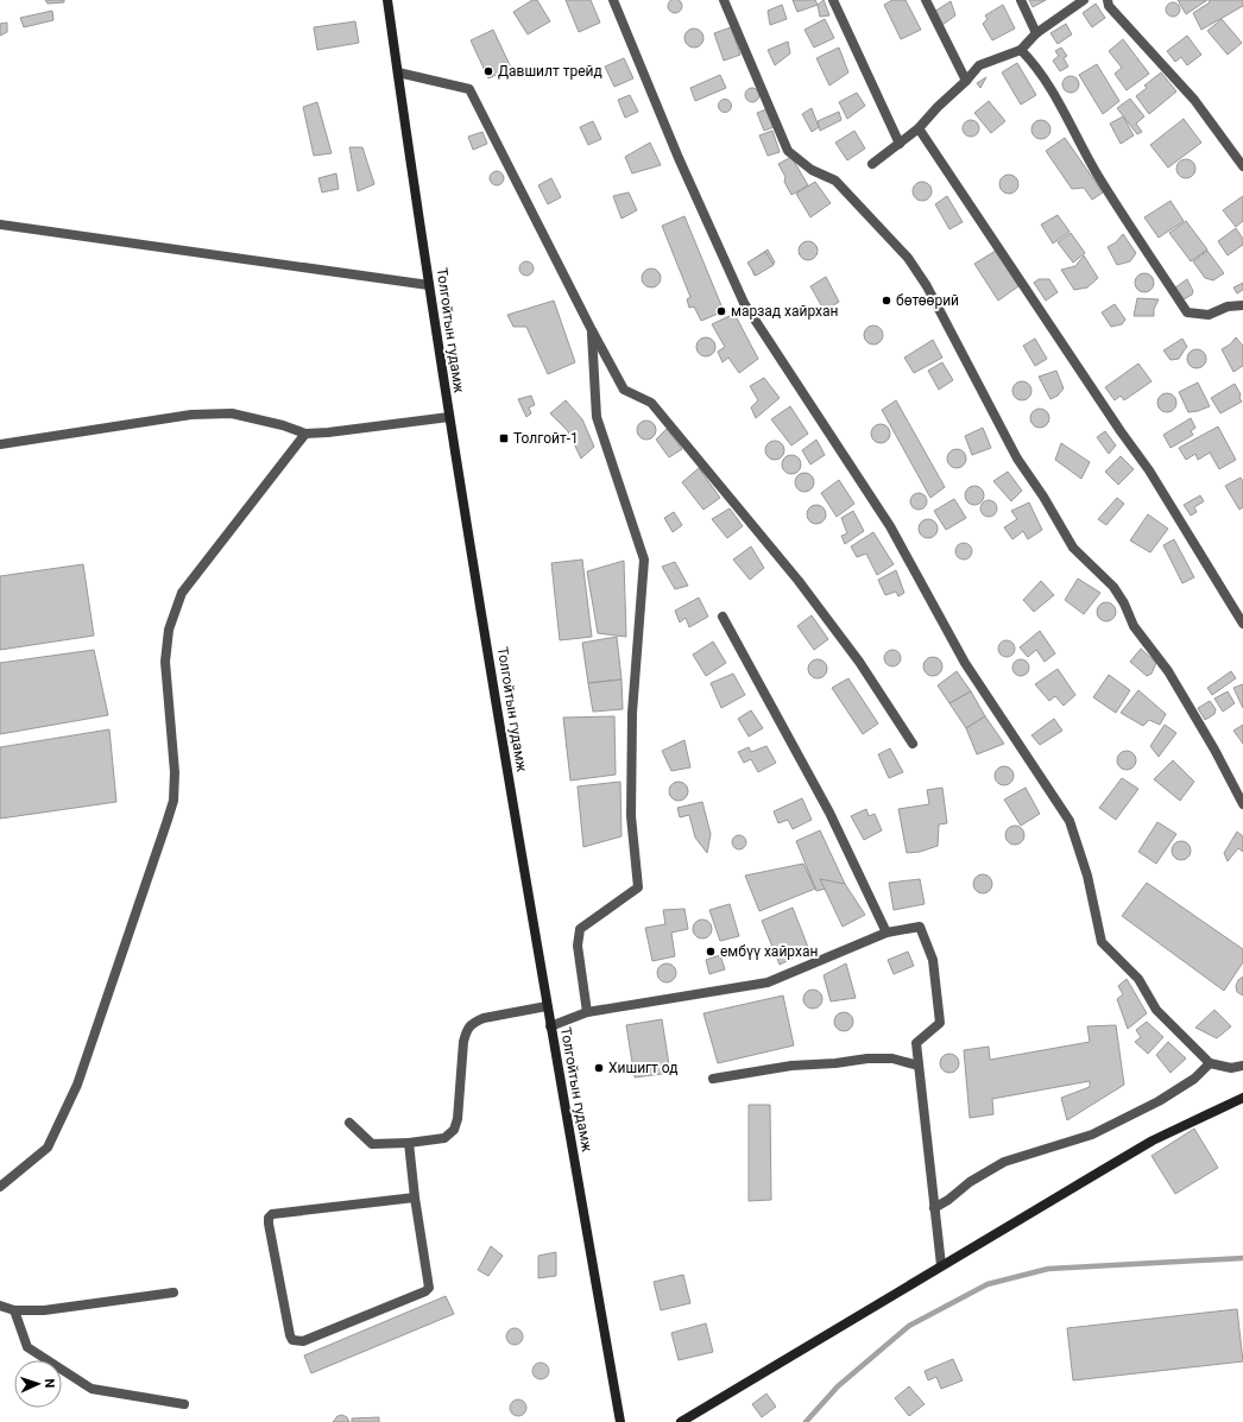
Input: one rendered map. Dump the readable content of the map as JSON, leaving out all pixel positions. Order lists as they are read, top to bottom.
{
  "streets": {
    "main road": ["Толгойтын гудамж"]
  },
  "places": {
    "other": [
      "Давшилт трейд",
      "бөтөөрий",
      "марзад хайрхан",
      "ембүү хайрхан",
      "Хишигт од"
    ],
    "transit": ["Толгойт-1"]
  },
  "north": "right"
}
